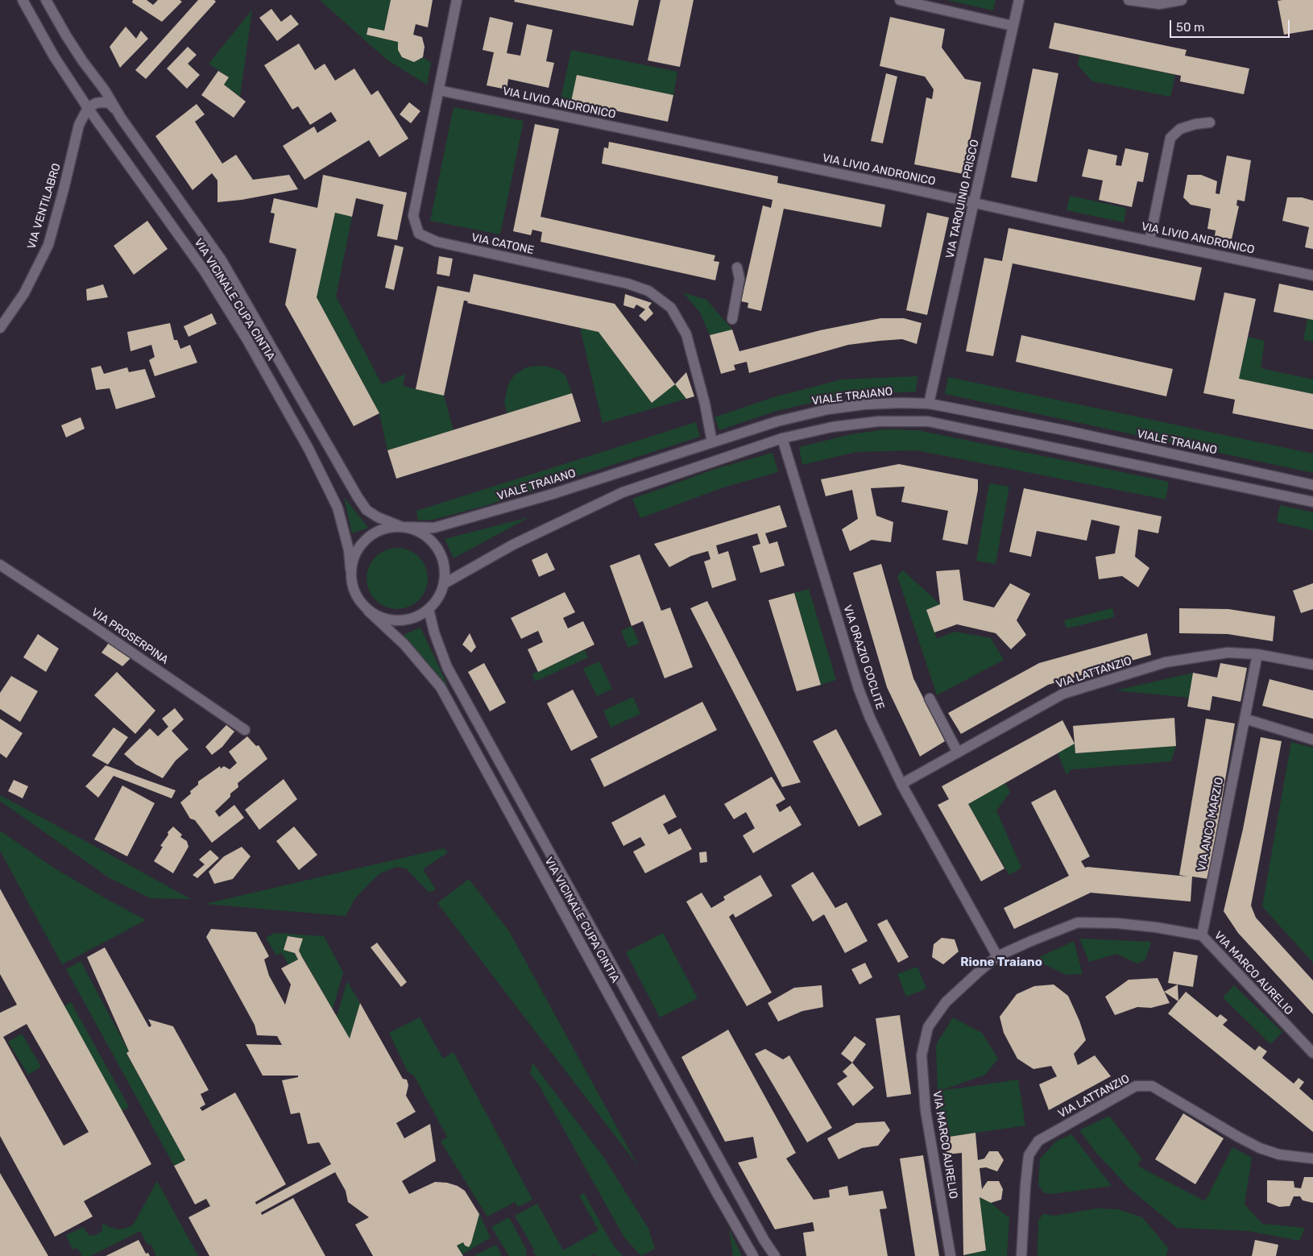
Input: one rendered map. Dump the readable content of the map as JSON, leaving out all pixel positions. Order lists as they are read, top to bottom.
{
  "streets": {
    "street": [
      "VIA LIVIO ANDRONICO",
      "VIA TARQUINIO PRISCO",
      "VIA VENTILABRO",
      "VIA CATONE",
      "VIA VICINALE CUPA CINTIA",
      "VIALE TRAIANO",
      "VIA PROSERPINA",
      "VIA ORAZIO COCLITE",
      "VIA LATTANZIO",
      "VIA ANCO MARZIO",
      "VIA MARCO AURELIO"
    ]
  },
  "crossings": [
    ["VIA LIVIO ANDRONICO", "VIA TARQUINIO PRISCO"],
    ["VIA LIVIO ANDRONICO", "VIA CATONE"],
    ["VIA TARQUINIO PRISCO", "VIALE TRAIANO"],
    ["VIA VENTILABRO", "VIA VICINALE CUPA CINTIA"],
    ["VIA CATONE", "VIALE TRAIANO"],
    ["VIA VICINALE CUPA CINTIA", "VIALE TRAIANO"],
    ["VIALE TRAIANO", "VIA ORAZIO COCLITE"],
    ["VIA ORAZIO COCLITE", "VIA LATTANZIO"],
    ["VIA ORAZIO COCLITE", "VIA MARCO AURELIO"],
    ["VIA LATTANZIO", "VIA ANCO MARZIO"],
    ["VIA ANCO MARZIO", "VIA MARCO AURELIO"]
  ],
  "districts": ["Rione Traiano"],
  "scale_bar": "50 m"
}
